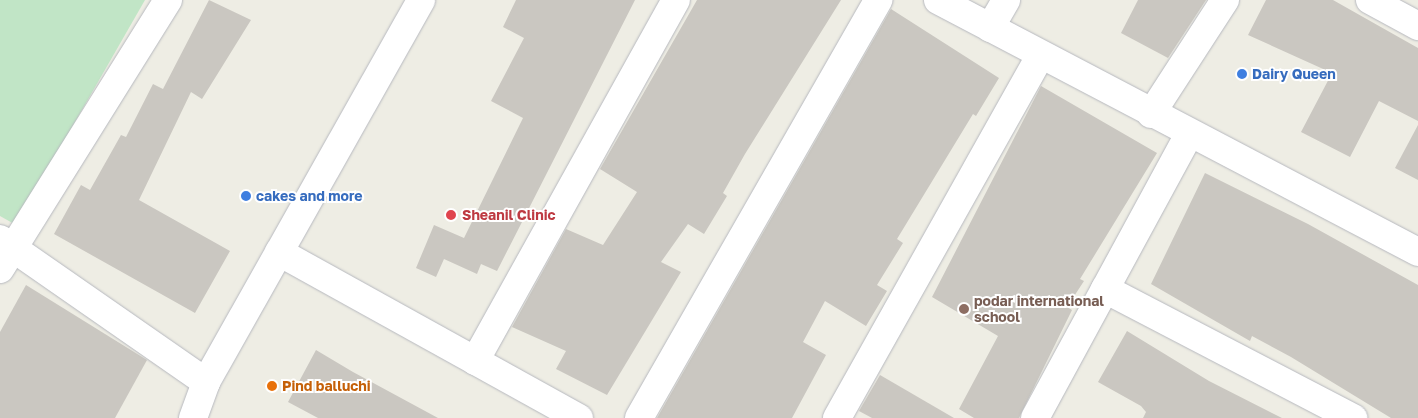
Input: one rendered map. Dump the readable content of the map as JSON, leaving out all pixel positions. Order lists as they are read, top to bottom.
{
  "places": [
    "Dairy Queen",
    "cakes and more",
    "Sheanil Clinic",
    "podar international school",
    "Pind balluchi"
  ]
}
